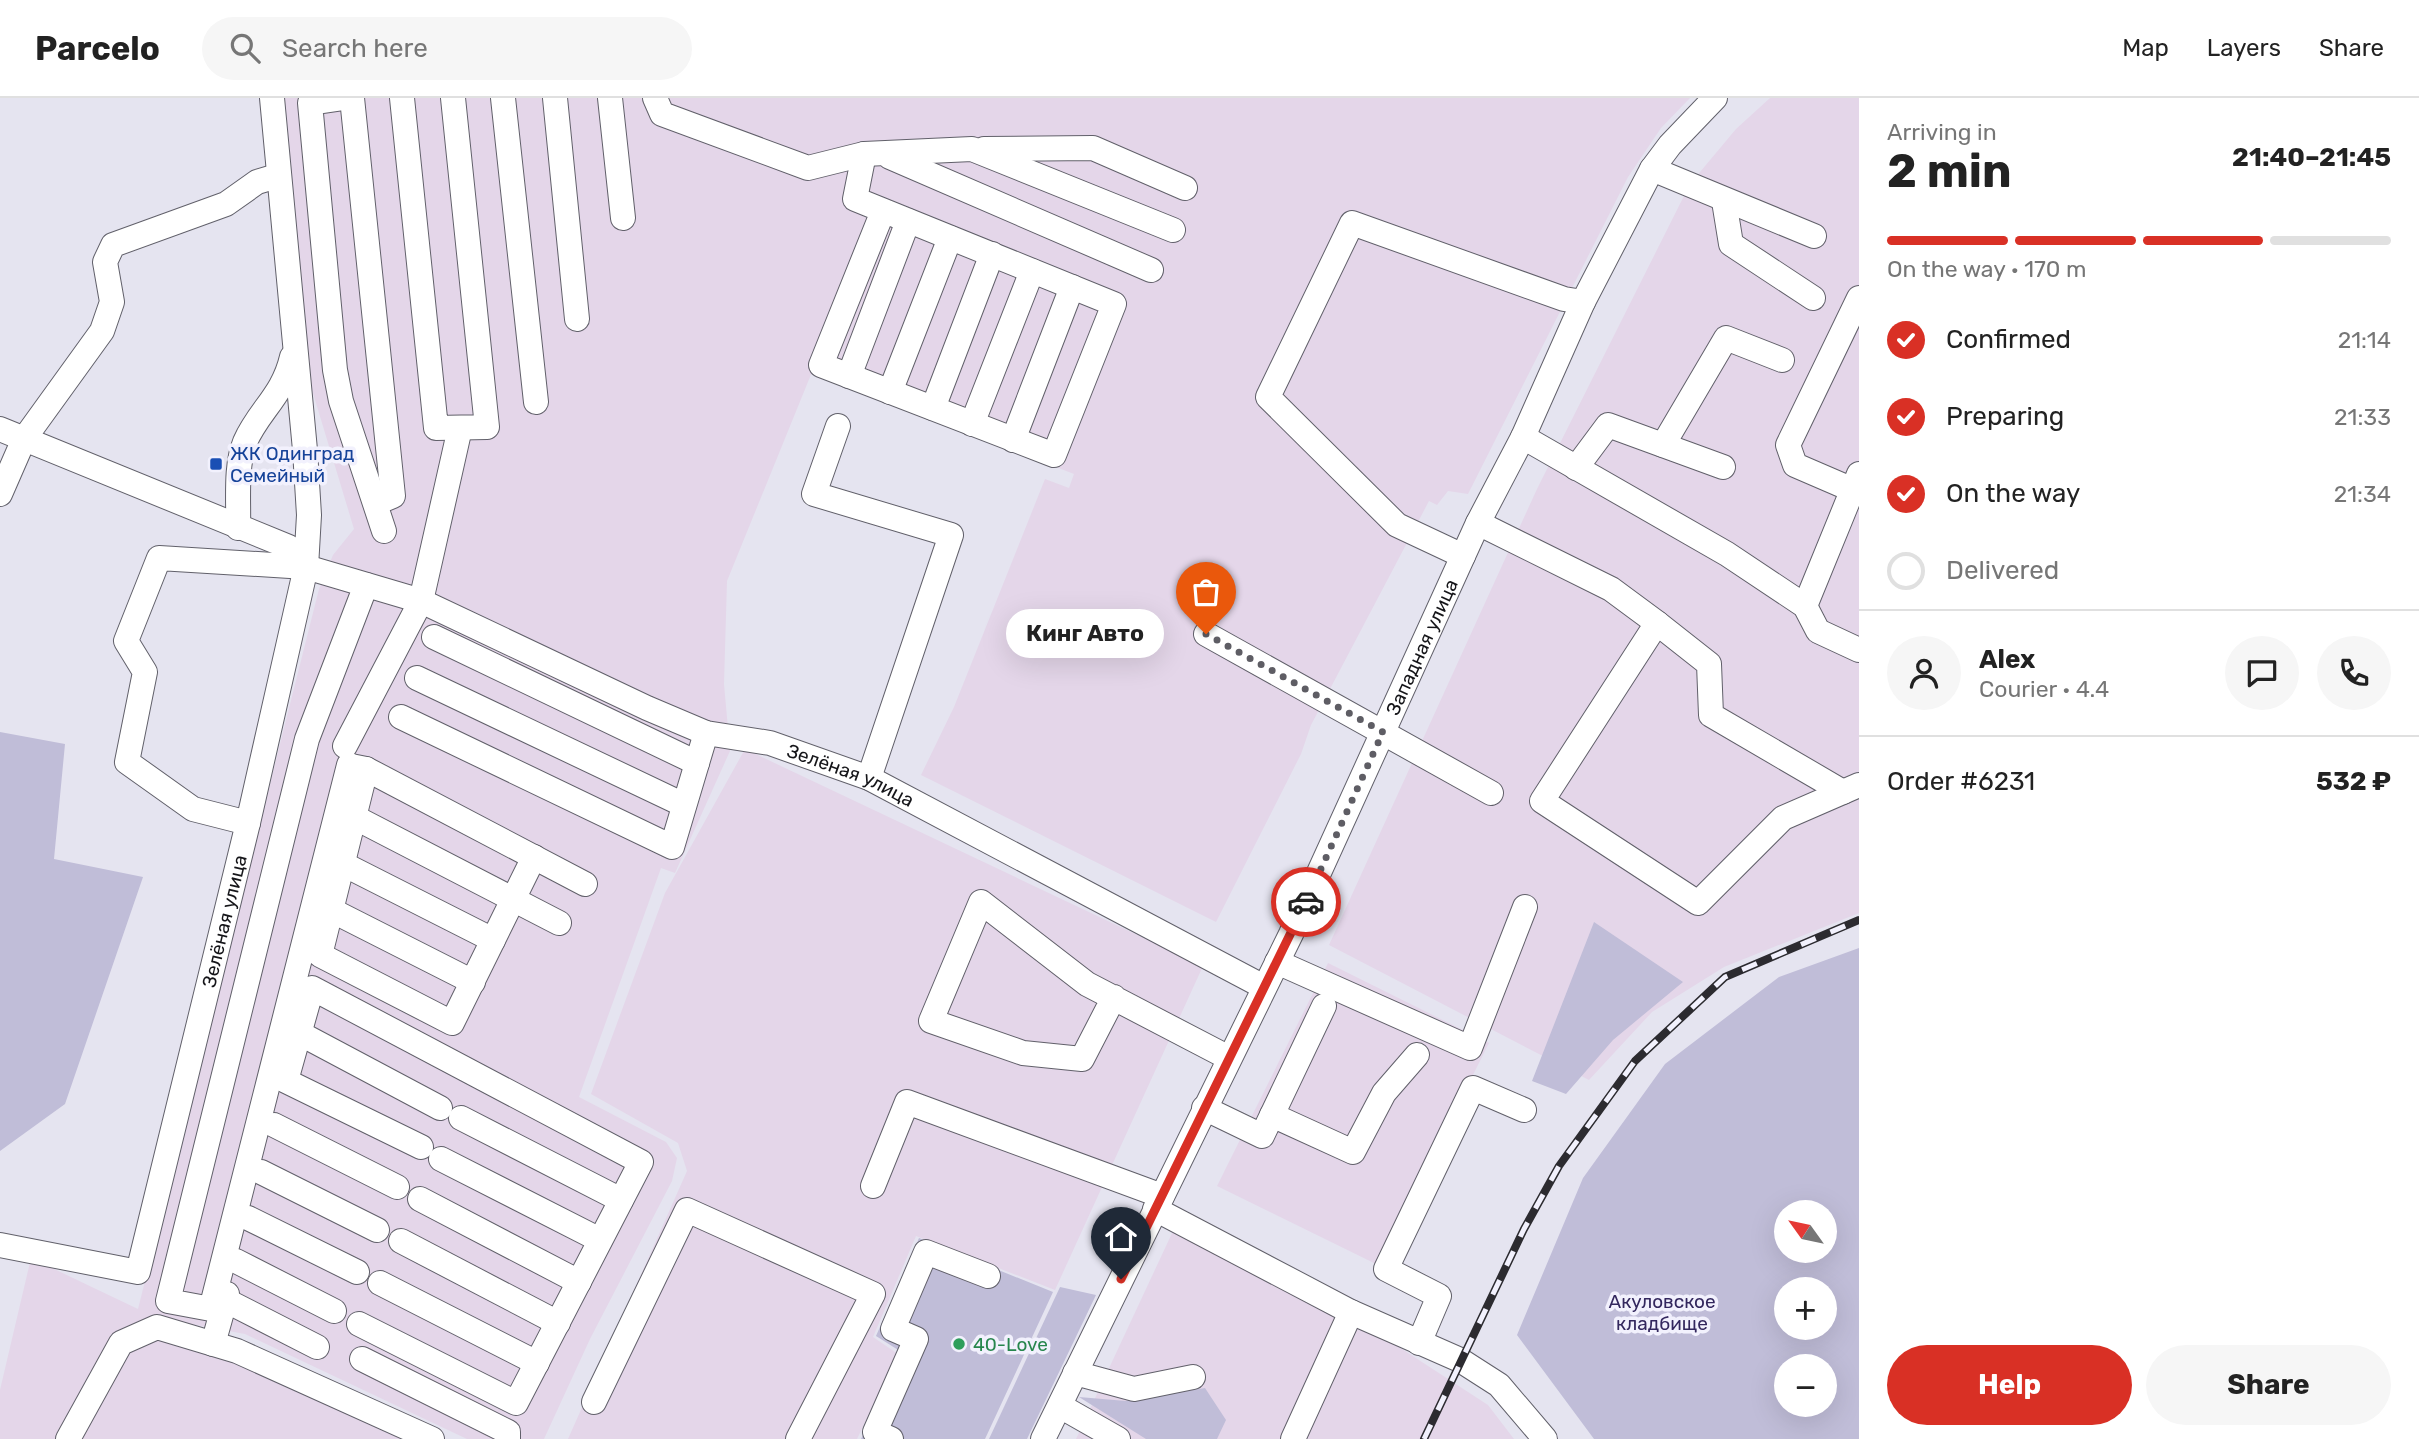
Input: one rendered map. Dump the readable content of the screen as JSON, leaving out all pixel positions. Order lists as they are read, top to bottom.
{
  "streets": {
    "street": ["Западная улица", "Зелёная улица"]
  },
  "crossings": [
    ["Западная улица", "Зелёная улица"]
  ],
  "parks": ["Акуловское кладбище"],
  "places": {
    "transit": ["ЖК Одинград Семейный"],
    "other": ["Кинг Авто", "40-Love"]
  },
  "north": "top left",
  "page": {
    "header": "Parcelo",
    "search": "Search here",
    "nav": ["Map", "Layers", "Share"],
    "heading": ["2 min", "Arriving in", "21:40–21:45"],
    "panel": [
      "Alex",
      "Courier · 4.4",
      "Order #6231",
      "532 ₽"
    ],
    "bar": "On the way · 170 m",
    "list": [
      ["Confirmed", "21:14"],
      ["Preparing", "21:33"],
      ["On the way", "21:34"],
      "Delivered"
    ],
    "bubble": "Кинг Авто",
    "map_buttons": ["+", "−"],
    "buttons": ["Help", "Share"]
  }
}
